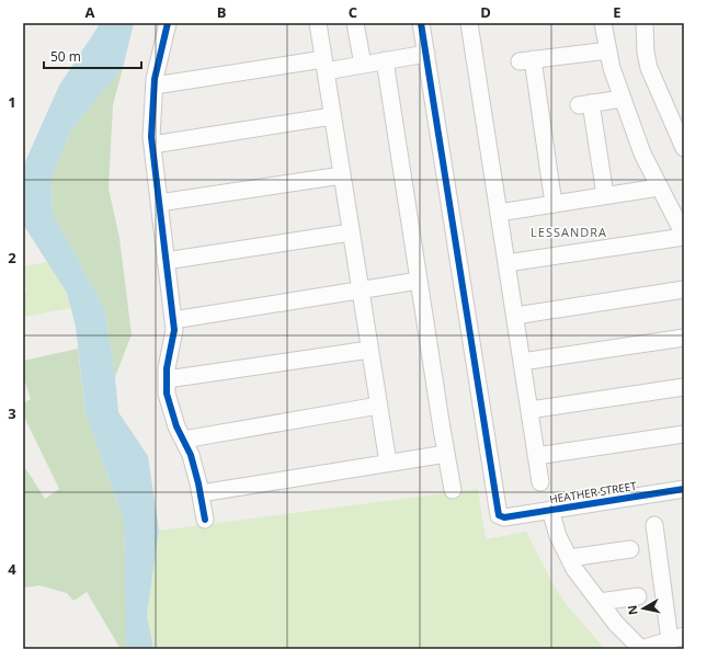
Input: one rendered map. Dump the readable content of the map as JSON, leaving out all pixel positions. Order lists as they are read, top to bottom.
{
  "streets": {
    "street": ["HEATHER STREET"]
  },
  "districts": ["LESSANDRA"],
  "scale_bar": "50 m",
  "north": "left",
  "grid": {
    "columns": [
      "A",
      "B",
      "C",
      "D",
      "E"
    ],
    "rows": [
      "1",
      "2",
      "3",
      "4"
    ]
  }
}
